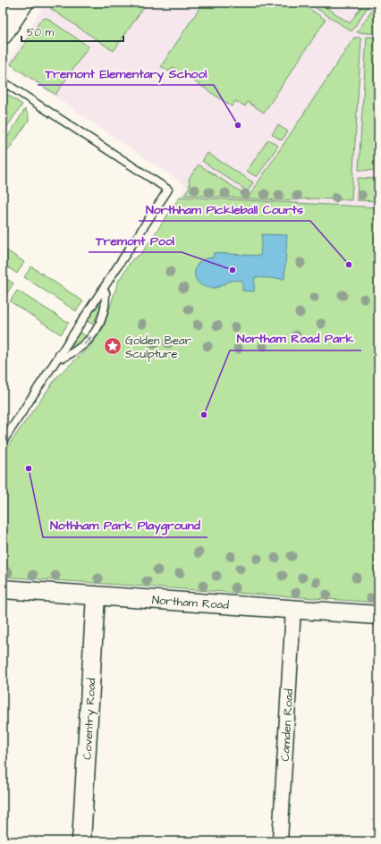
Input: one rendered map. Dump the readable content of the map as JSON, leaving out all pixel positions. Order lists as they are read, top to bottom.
{
  "streets": {
    "street": ["Northam Road", "Coventry Road", "Camden Road"]
  },
  "crossings": [
    ["Northam Road", "Coventry Road"],
    ["Northam Road", "Camden Road"]
  ],
  "places": {
    "other": [
      "Tremont Elementary School",
      "Northham Pickleball Courts",
      "Tremont Pool",
      "Northam Road Park",
      "Nothham Park Playground"
    ],
    "place": ["Golden Bear Sculpture"]
  },
  "scale_bar": "50 m"
}
